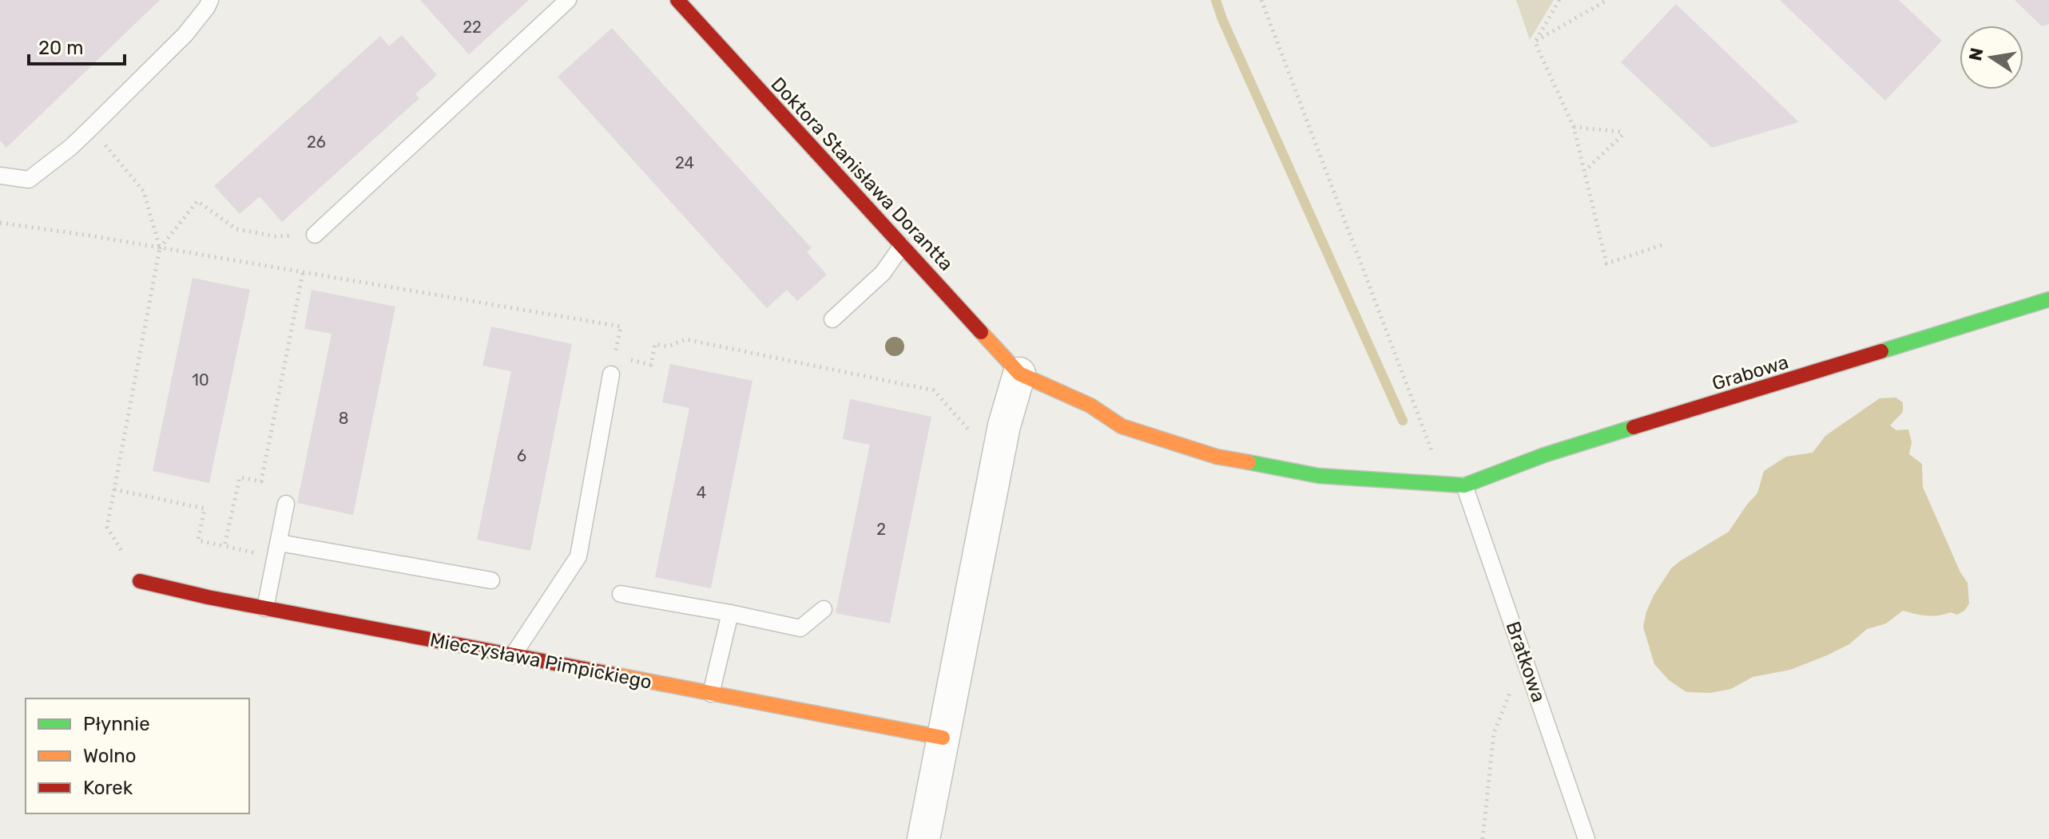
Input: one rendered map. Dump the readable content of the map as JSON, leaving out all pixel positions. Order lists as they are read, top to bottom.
{
  "streets": {
    "street": ["Doktora Stanisława Dorantta", "Grabowa", "Mieczysława Pimpickiego"],
    "lane": ["Bratkowa"]
  },
  "crossings": [
    ["Grabowa", "Bratkowa"]
  ],
  "house_numbers": [
    "22",
    "26",
    "24",
    "10",
    "8",
    "6",
    "4",
    "2"
  ],
  "legend": ["Płynnie", "Wolno", "Korek"],
  "scale_bar": "20 m",
  "north": "left"
}
